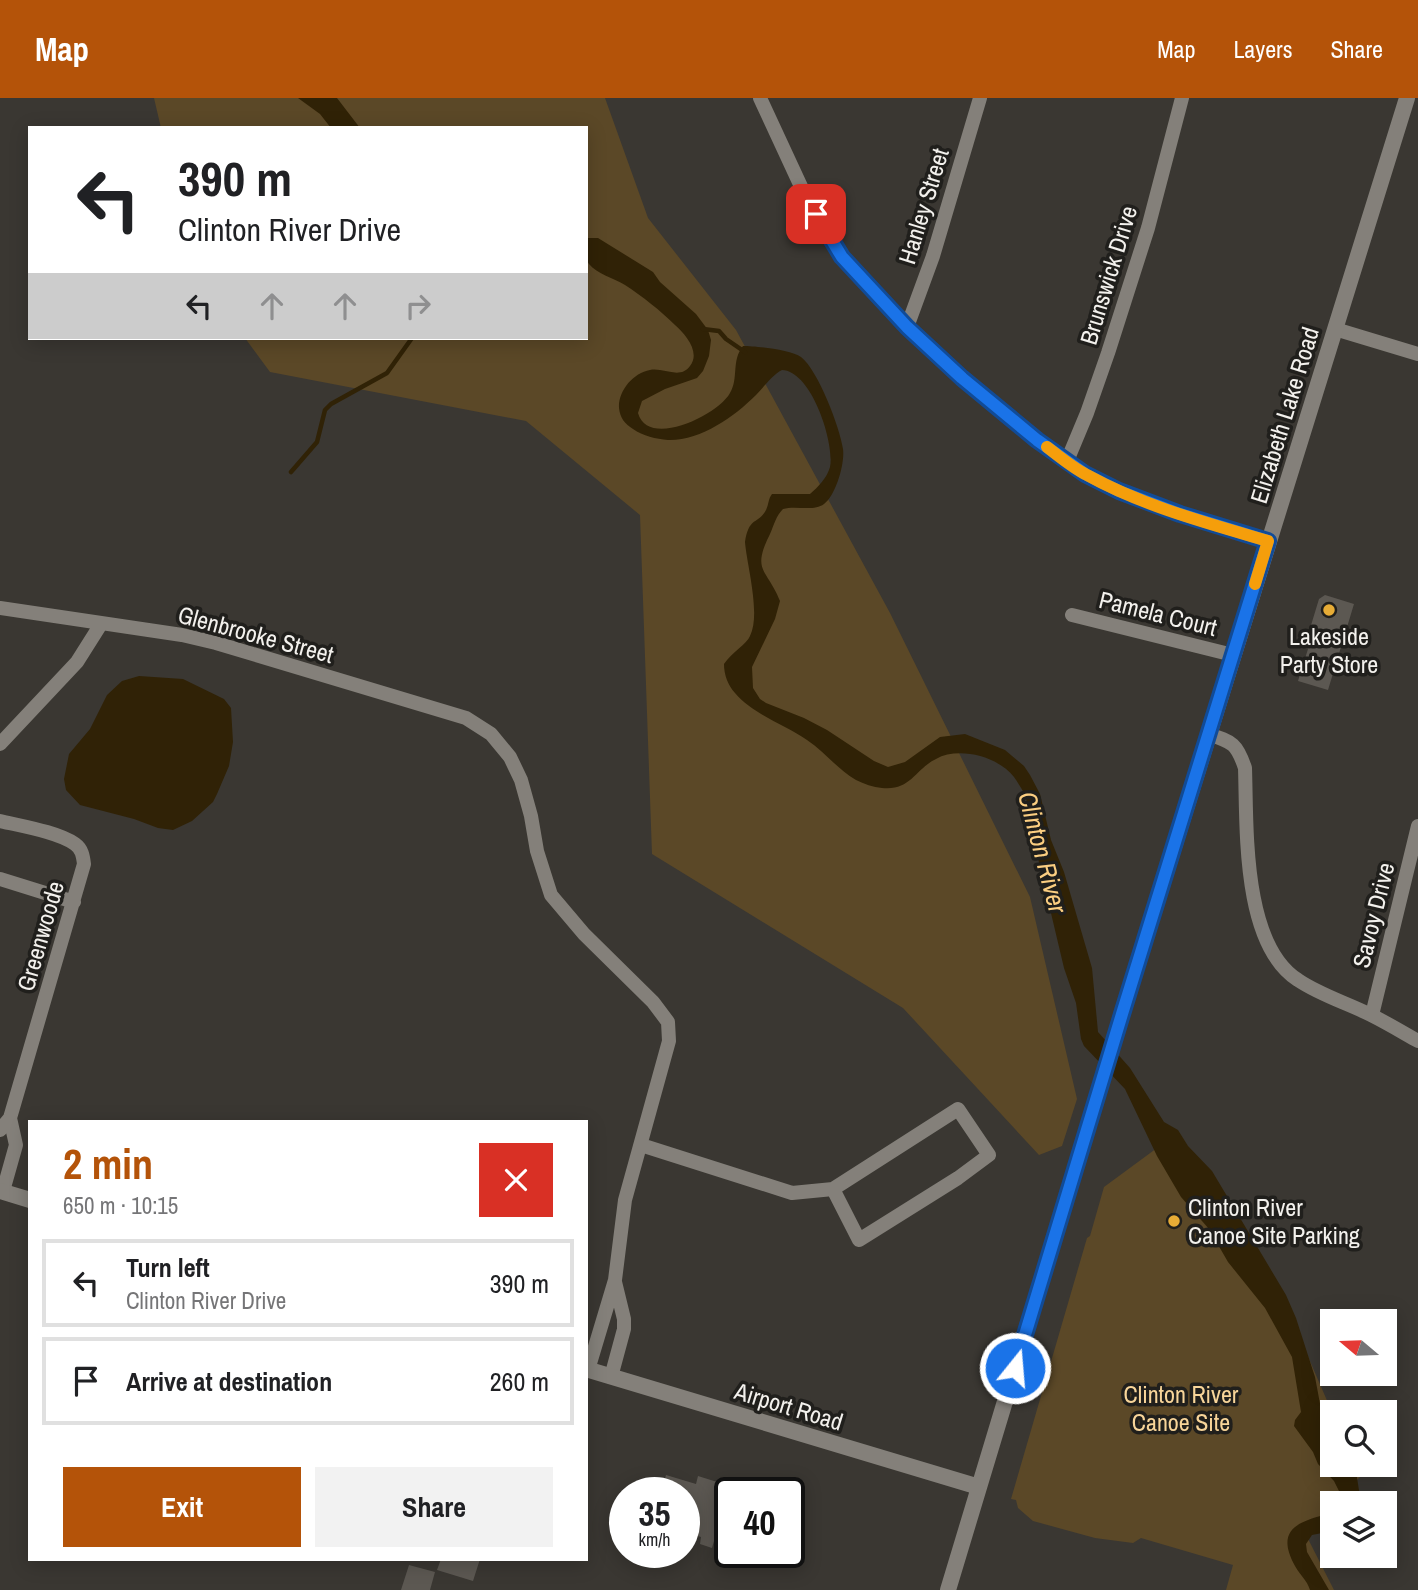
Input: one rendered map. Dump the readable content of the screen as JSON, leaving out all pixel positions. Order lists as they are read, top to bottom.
{
  "streets": {
    "street": [
      "Hanley Street",
      "Brunswick Drive",
      "Elizabeth Lake Road",
      "Pamela Court",
      "Glenbrooke Street",
      "Savoy Drive",
      "Greenwoode",
      "Airport Road"
    ]
  },
  "crossings": [
    ["Elizabeth Lake Road", "Pamela Court"],
    ["Elizabeth Lake Road", "Airport Road"]
  ],
  "water": ["Clinton River"],
  "parks": ["Clinton River Canoe Site"],
  "places": ["Lakeside Party Store", "Clinton River Canoe Site Parking"],
  "north": "left",
  "page": {
    "header": "Map",
    "nav": ["Map", "Layers", "Share"],
    "turn": ["390 m", "Clinton River Drive"],
    "heading": ["2 min", "650 m · 10:15"],
    "list": [
      {
        "name": "Turn left",
        "note": "Clinton River Drive",
        "value": "390 m"
      },
      {
        "name": "Arrive at destination",
        "value": "260 m"
      }
    ],
    "buttons": ["Exit", "Share"],
    "speed": "35 km/h",
    "limit": "40"
  }
}
